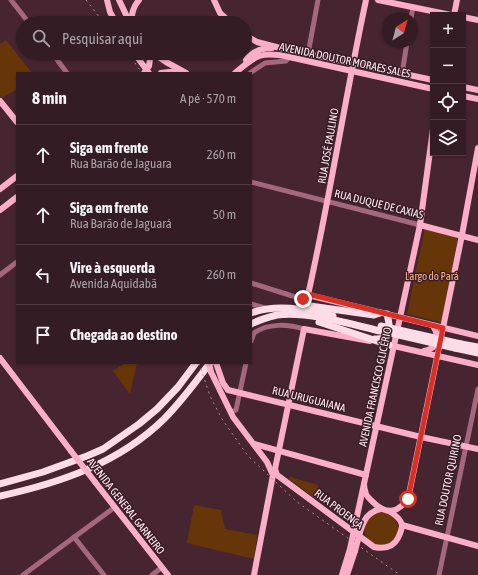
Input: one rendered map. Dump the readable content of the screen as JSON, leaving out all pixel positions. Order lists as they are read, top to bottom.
{
  "streets": {
    "main road": [
      "AVENIDA DOUTOR MORAES SALES",
      "RUA JOSÉ PAULINO",
      "RUA DUQUE DE CAXIAS",
      "AVENIDA FRANCISCO GLICÉRIO",
      "RUA URUGUAIANA",
      "AVENIDA GENERAL GARNEIRO",
      "RUA PROENÇA"
    ],
    "street": ["RUA DOUTOR QUIRINO"]
  },
  "crossings": [
    ["AVENIDA DOUTOR MORAES SALES", "RUA JOSÉ PAULINO"],
    ["RUA JOSÉ PAULINO", "RUA DUQUE DE CAXIAS"],
    ["RUA DUQUE DE CAXIAS", "AVENIDA FRANCISCO GLICÉRIO"],
    ["AVENIDA FRANCISCO GLICÉRIO", "RUA URUGUAIANA"],
    ["RUA URUGUAIANA", "RUA DOUTOR QUIRINO"]
  ],
  "parks": ["Largo do Pará"],
  "north": "top right",
  "page": {
    "map_buttons": ["+", "−"],
    "search": "Pesquisar aqui",
    "heading": ["8 min", "A pé · 570 m"],
    "list": [
      ["Siga em frente", "Rua Barão de Jaguara", "260 m"],
      ["Siga em frente", "Rua Barão de Jaguará", "50 m"],
      ["Vire à esquerda", "Avenida Aquidabã", "260 m"],
      "Chegada ao destino"
    ]
  }
}
